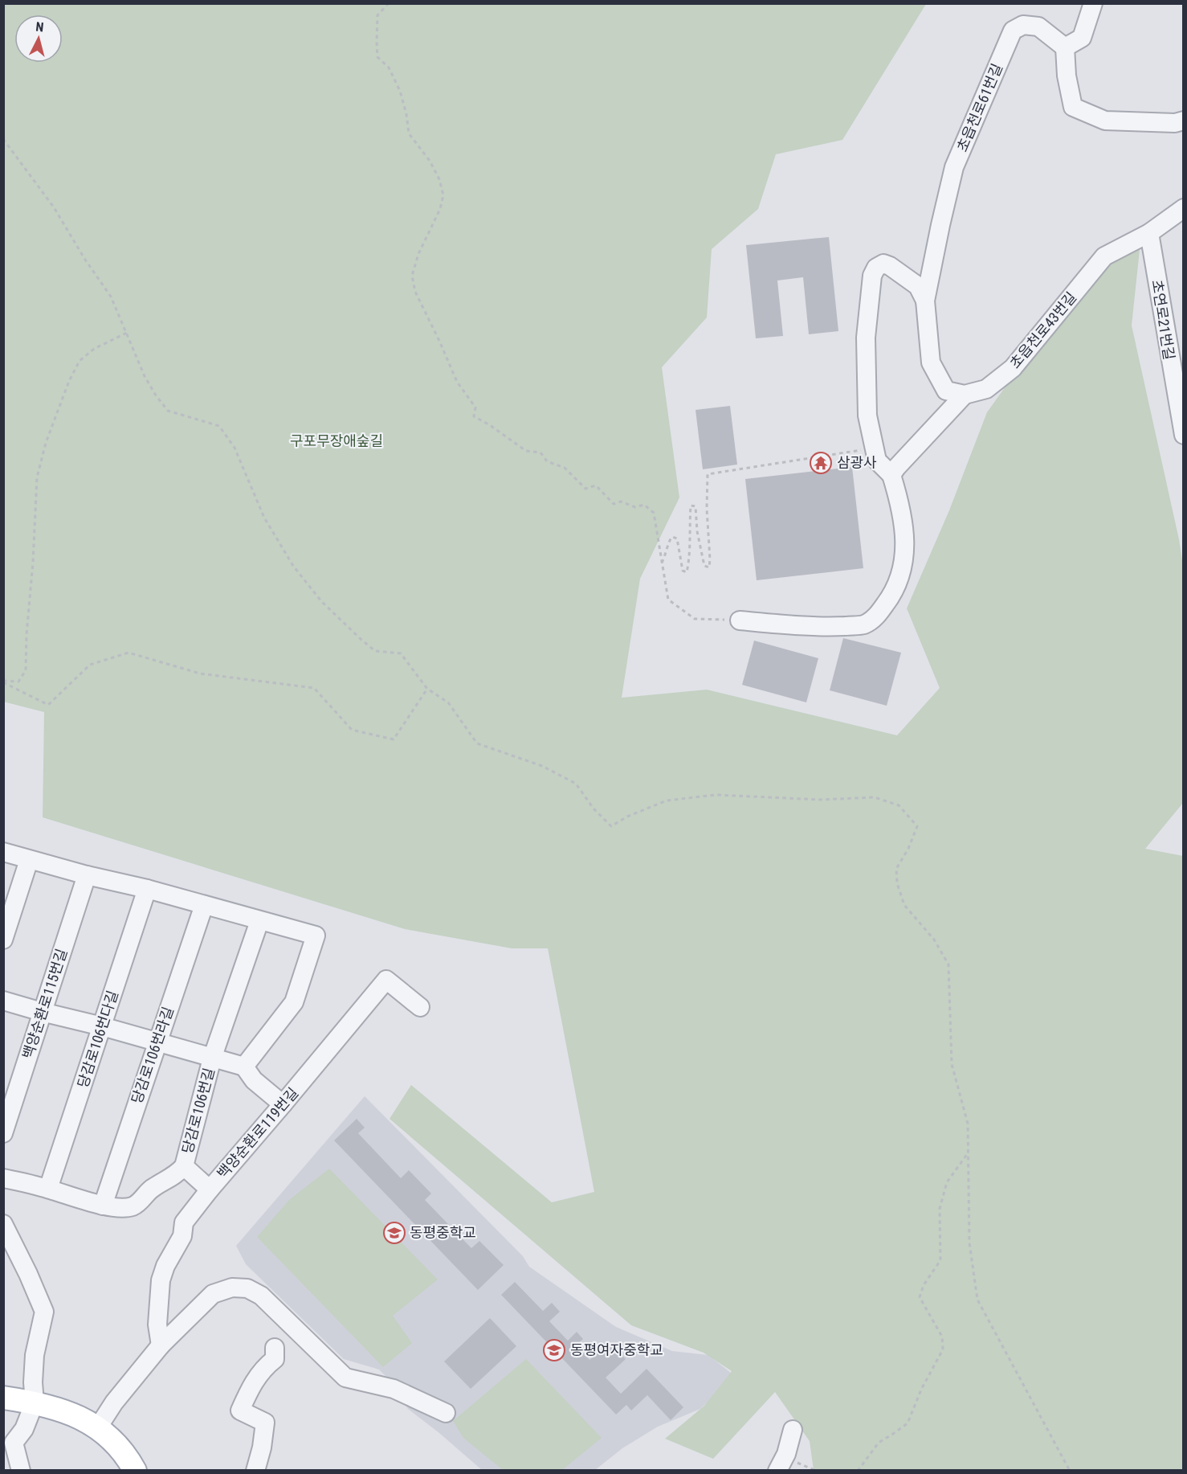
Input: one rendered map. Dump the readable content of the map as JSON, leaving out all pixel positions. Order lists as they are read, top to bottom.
{
  "streets": {
    "street": [
      "초읍천로61번길",
      "초연로21번길",
      "초읍천로43번길",
      "백양순환로115번길",
      "당감로106번다길",
      "당감로106번라길",
      "당감로106번길",
      "백양순환로119번길"
    ]
  },
  "crossings": [
    ["초연로21번길", "초읍천로43번길"],
    ["당감로106번다길", "당감로106번길"],
    ["당감로106번라길", "당감로106번길"]
  ],
  "parks": ["구포무장애숲길"],
  "places": {
    "temple": ["삼광사"],
    "school or university": ["동평중학교", "동평여자중학교"]
  },
  "north": "top"
}
